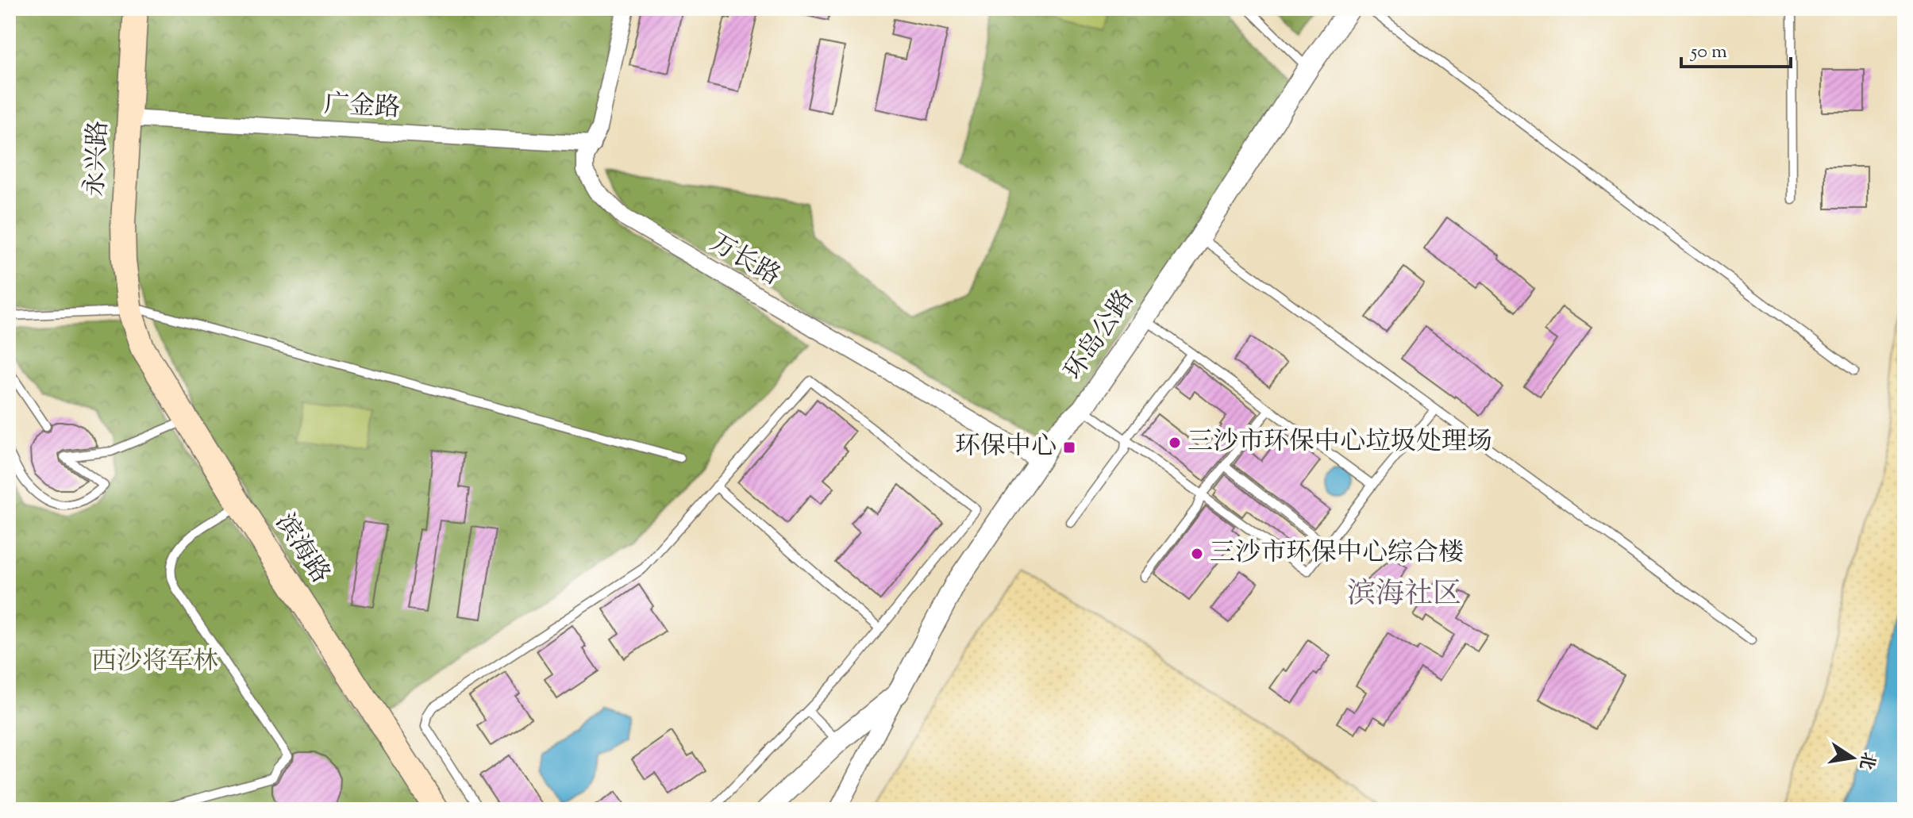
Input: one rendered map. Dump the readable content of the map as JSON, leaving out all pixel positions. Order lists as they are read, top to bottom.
{
  "streets": {
    "main road": ["永兴路", "滨海路"],
    "street": ["广金路", "万长路", "环岛公路"]
  },
  "crossings": [
    ["广金路", "永兴路"],
    ["广金路", "万长路"],
    ["永兴路", "滨海路"],
    ["万长路", "环岛公路"]
  ],
  "districts": ["滨海社区"],
  "parks": ["西沙将军林"],
  "places": {
    "other": ["三沙市环保中心垃圾处理场", "三沙市环保中心综合楼"],
    "transit": ["环保中心"]
  },
  "scale_bar": "50 m",
  "north": "right"
}
